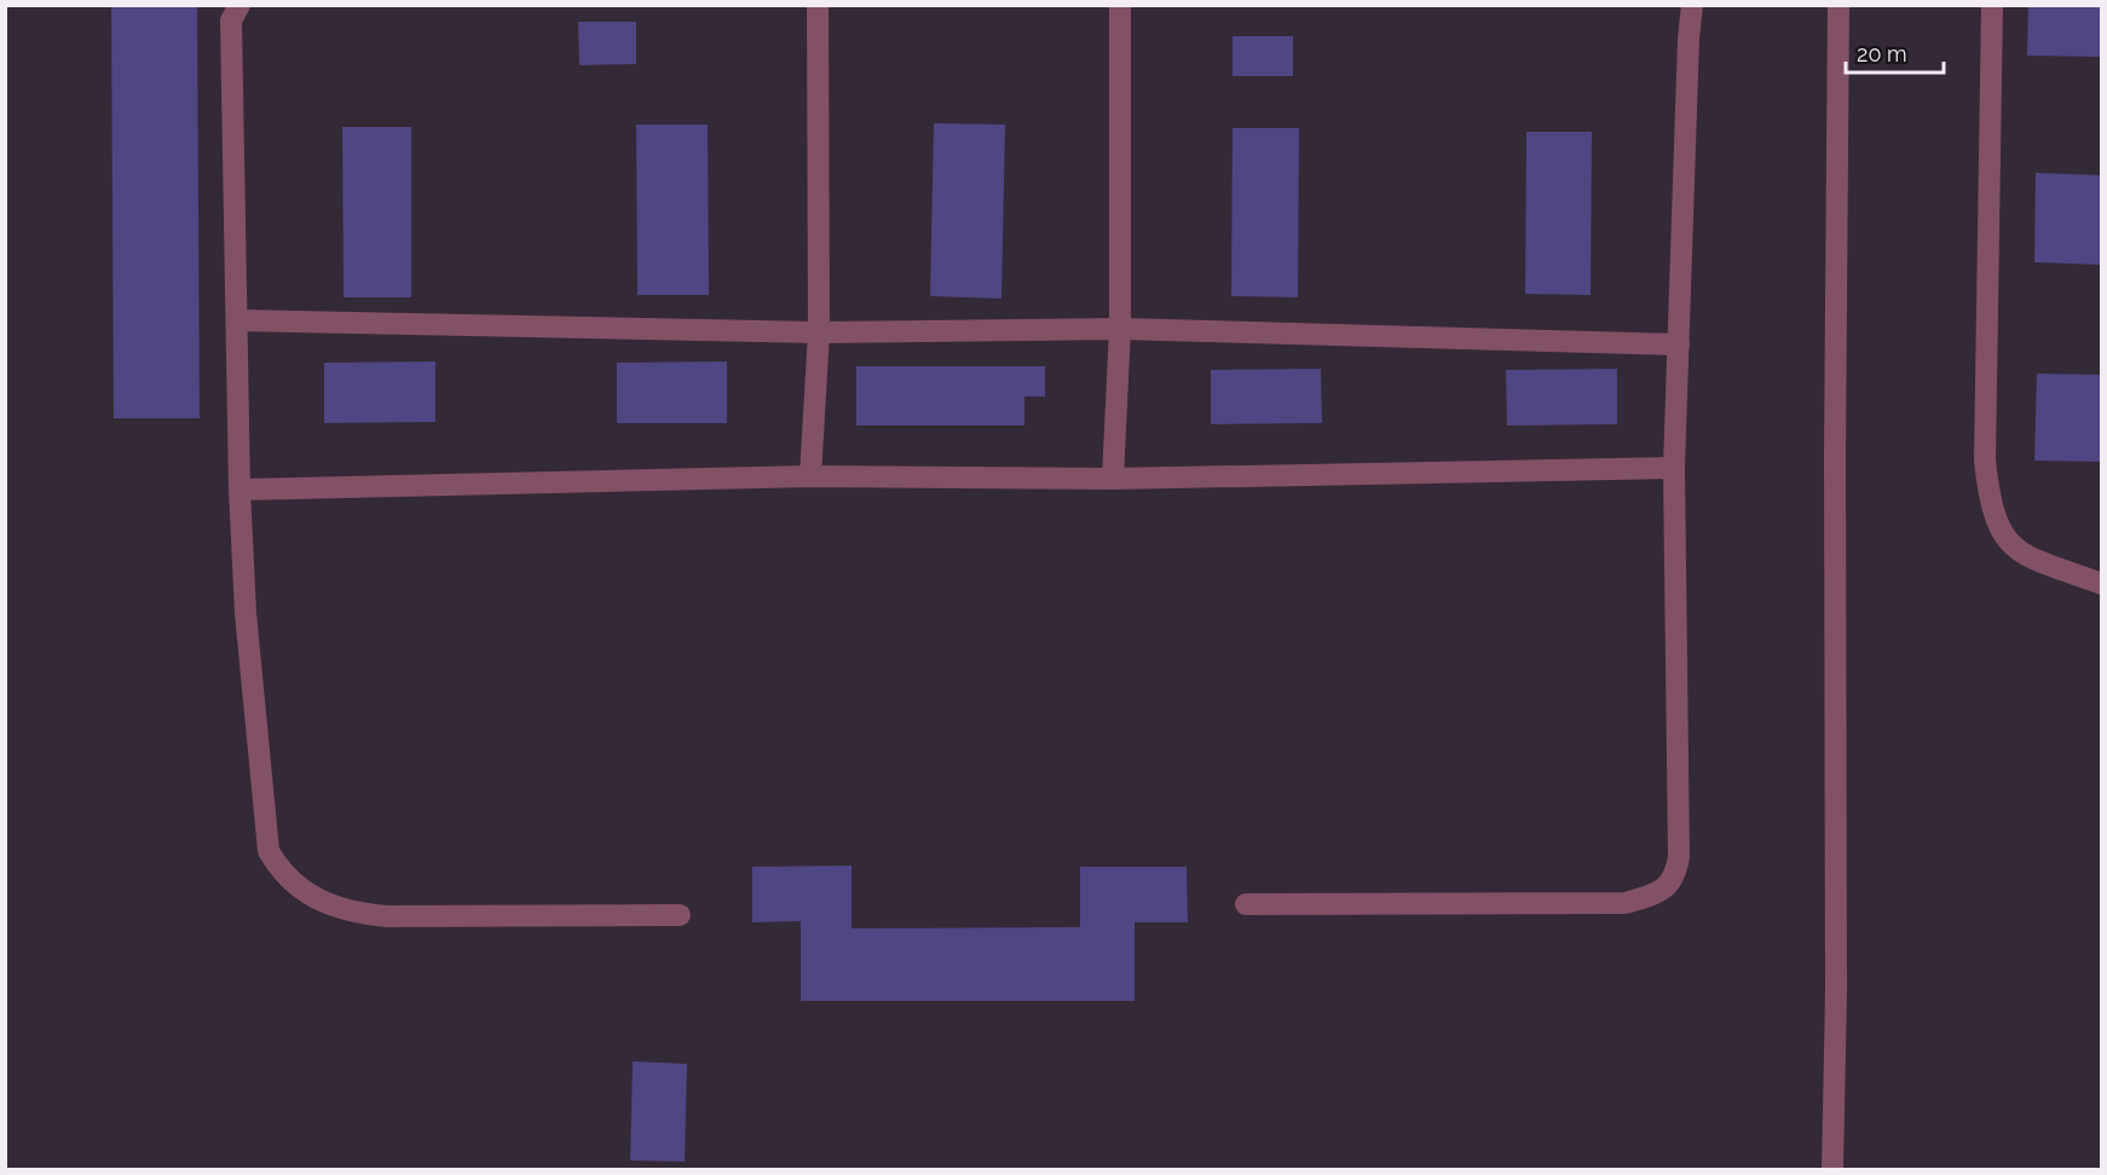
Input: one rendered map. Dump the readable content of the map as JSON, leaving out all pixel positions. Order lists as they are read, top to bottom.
{
  "scale_bar": "20 m"
}
